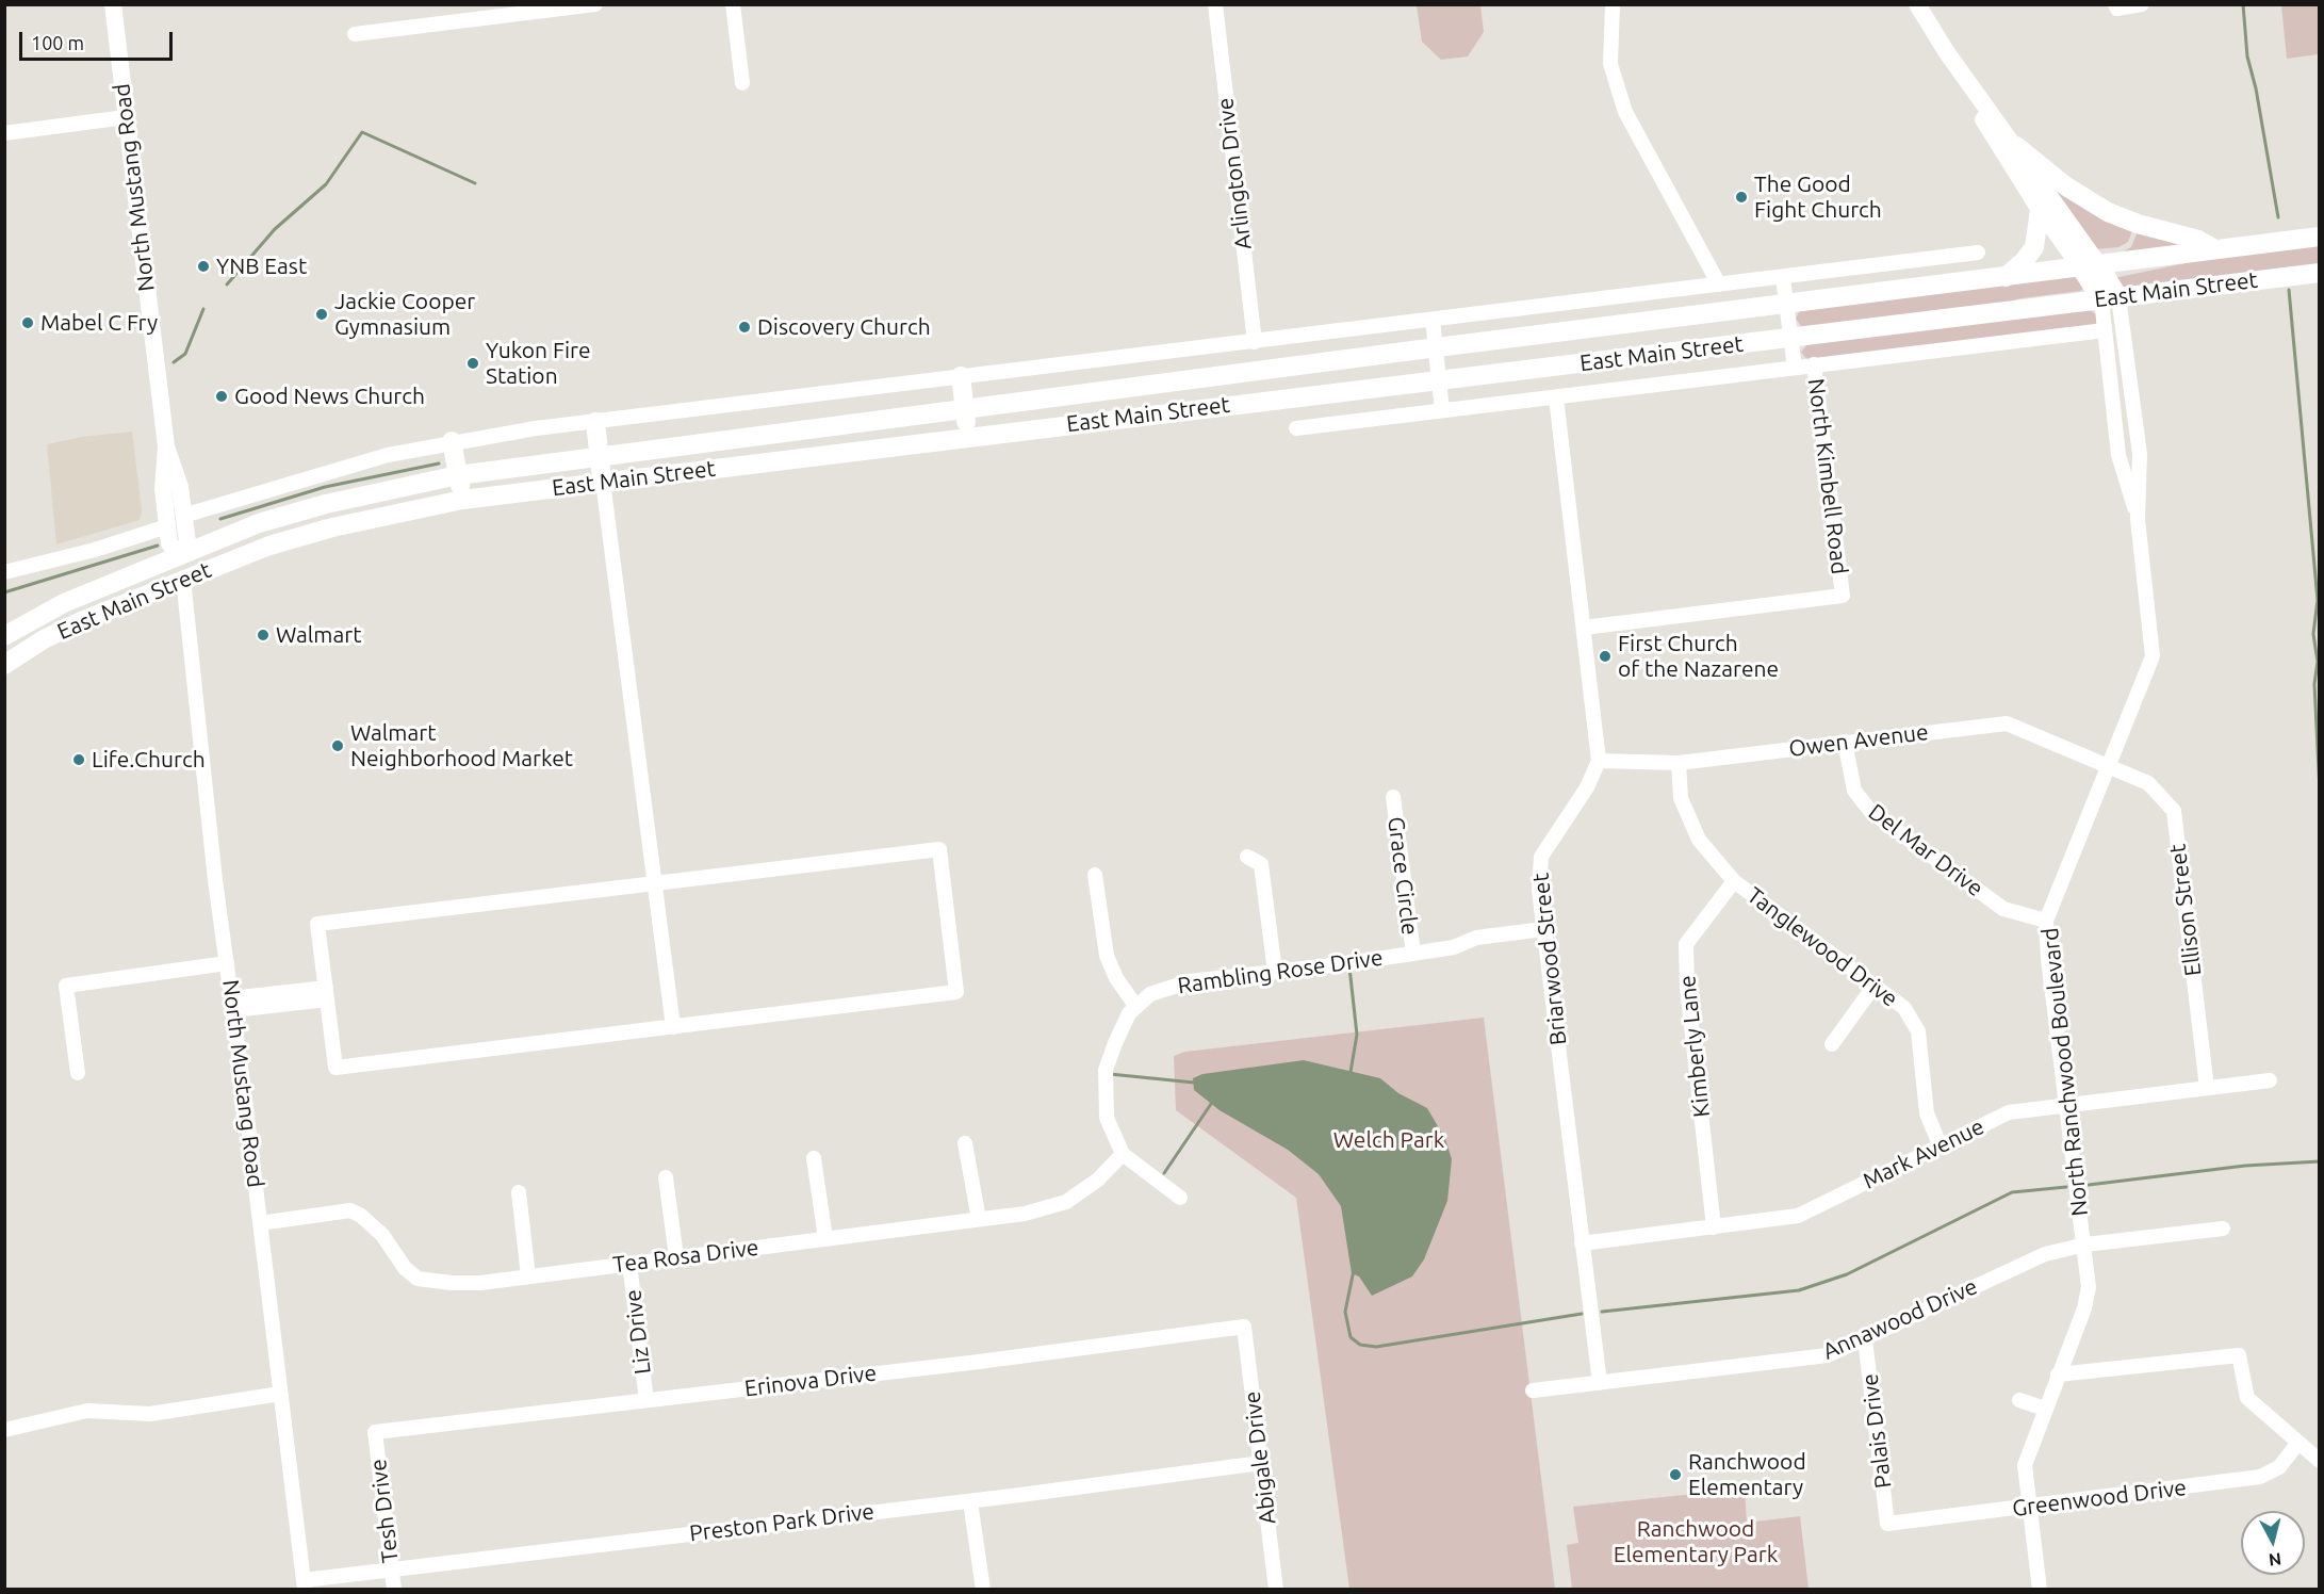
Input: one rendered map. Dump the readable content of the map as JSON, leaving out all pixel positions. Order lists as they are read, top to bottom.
{
  "streets": {
    "highway": ["East Main Street"],
    "main road": ["North Mustang Road"],
    "street": [
      "Arlington Drive",
      "North Kimbell Road",
      "Owen Avenue",
      "Del Mar Drive",
      "Grace Circle",
      "Ellison Street",
      "Tanglewood Drive",
      "Briarwood Street",
      "Rambling Rose Drive",
      "Kimberly Lane",
      "North Ranchwood Boulevard",
      "Mark Avenue",
      "Tea Rosa Drive",
      "Annawood Drive",
      "Liz Drive",
      "Erinova Drive",
      "Palais Drive",
      "Abigale Drive",
      "Greenwood Drive",
      "Tesh Drive",
      "Preston Park Drive"
    ]
  },
  "crossings": [
    ["North Mustang Road", "East Main Street"],
    ["North Mustang Road", "Tea Rosa Drive"],
    ["North Mustang Road", "Preston Park Drive"],
    ["East Main Street", "North Kimbell Road"],
    ["East Main Street", "North Ranchwood Boulevard"],
    ["Owen Avenue", "Del Mar Drive"],
    ["Owen Avenue", "Ellison Street"],
    ["Owen Avenue", "Tanglewood Drive"],
    ["Owen Avenue", "Briarwood Street"],
    ["Owen Avenue", "North Ranchwood Boulevard"],
    ["Del Mar Drive", "North Ranchwood Boulevard"],
    ["Grace Circle", "Rambling Rose Drive"],
    ["Ellison Street", "North Ranchwood Boulevard"],
    ["Ellison Street", "Mark Avenue"],
    ["Tanglewood Drive", "Kimberly Lane"],
    ["Tanglewood Drive", "Mark Avenue"],
    ["Briarwood Street", "Rambling Rose Drive"],
    ["Briarwood Street", "Mark Avenue"],
    ["Briarwood Street", "Annawood Drive"],
    ["Rambling Rose Drive", "Tea Rosa Drive"],
    ["Kimberly Lane", "Mark Avenue"],
    ["North Ranchwood Boulevard", "Mark Avenue"],
    ["North Ranchwood Boulevard", "Annawood Drive"],
    ["North Ranchwood Boulevard", "Greenwood Drive"],
    ["Tea Rosa Drive", "Liz Drive"],
    ["Annawood Drive", "Palais Drive"],
    ["Liz Drive", "Erinova Drive"],
    ["Erinova Drive", "Abigale Drive"],
    ["Erinova Drive", "Tesh Drive"],
    ["Palais Drive", "Greenwood Drive"],
    ["Abigale Drive", "Preston Park Drive"],
    ["Tesh Drive", "Preston Park Drive"]
  ],
  "parks": ["Welch Park", "Ranchwood Elementary Park"],
  "places": [
    "The Good Fight Church",
    "YNB East",
    "Jackie Cooper Gymnasium",
    "Mabel C Fry",
    "Discovery Church",
    "Yukon Fire Station",
    "Good News Church",
    "Walmart",
    "First Church of the Nazarene",
    "Walmart Neighborhood Market",
    "Life.Church",
    "Ranchwood Elementary"
  ],
  "scale_bar": "100 m",
  "north": "bottom"
}
